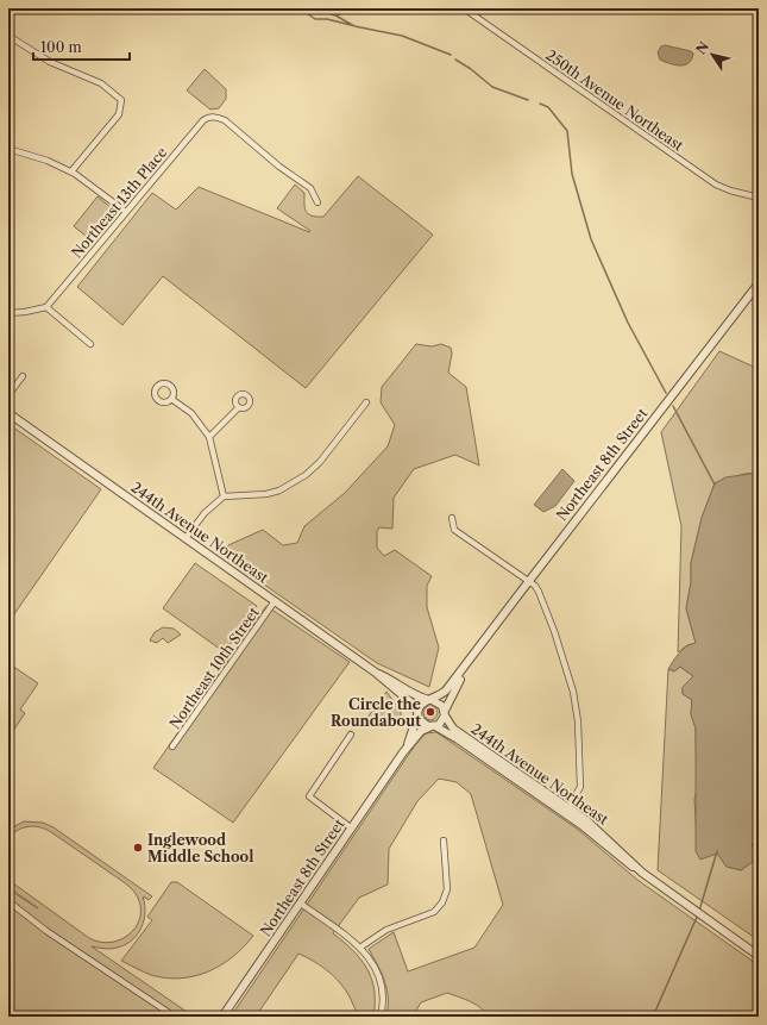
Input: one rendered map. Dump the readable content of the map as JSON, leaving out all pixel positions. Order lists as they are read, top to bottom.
{
  "streets": {
    "street": [
      "250th Avenue Northeast",
      "Northeast 13th Place",
      "Northeast 8th Street",
      "244th Avenue Northeast",
      "Northeast 10th Street"
    ]
  },
  "crossings": [
    ["Northeast 8th Street", "244th Avenue Northeast"],
    ["244th Avenue Northeast", "Northeast 10th Street"]
  ],
  "places": ["Circle the Roundabout", "Inglewood Middle School"],
  "scale_bar": "100 m",
  "north": "top left"
}
